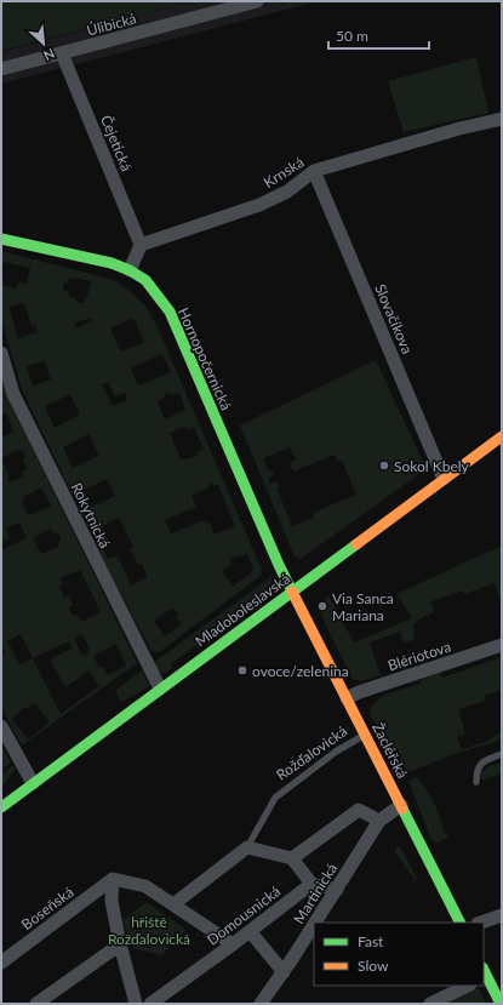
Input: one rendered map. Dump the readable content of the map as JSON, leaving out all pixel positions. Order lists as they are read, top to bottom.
{
  "streets": {
    "street": [
      "Úlibická",
      "Čejetická",
      "Krnská",
      "Slovačíkova",
      "Hornopočernická",
      "Rokytnická",
      "Mladoboleslavská",
      "Blériotova",
      "Žacléřská",
      "Rožďalovická",
      "Martinická",
      "Boseňská",
      "Domousnická"
    ]
  },
  "crossings": [
    ["Úlibická", "Čejetická"],
    ["Čejetická", "Krnská"],
    ["Krnská", "Slovačíkova"],
    ["Slovačíkova", "Mladoboleslavská"],
    ["Hornopočernická", "Mladoboleslavská"],
    ["Hornopočernická", "Žacléřská"],
    ["Rokytnická", "Mladoboleslavská"],
    ["Mladoboleslavská", "Žacléřská"],
    ["Blériotova", "Žacléřská"],
    ["Žacléřská", "Rožďalovická"],
    ["Žacléřská", "Martinická"]
  ],
  "parks": ["hřiště Rožďalovická"],
  "places": ["Sokol Kbely", "Via Sanca Mariana", "ovoce/zelenina"],
  "legend": ["Fast", "Slow"],
  "scale_bar": "50 m",
  "north": "bottom right"
}
